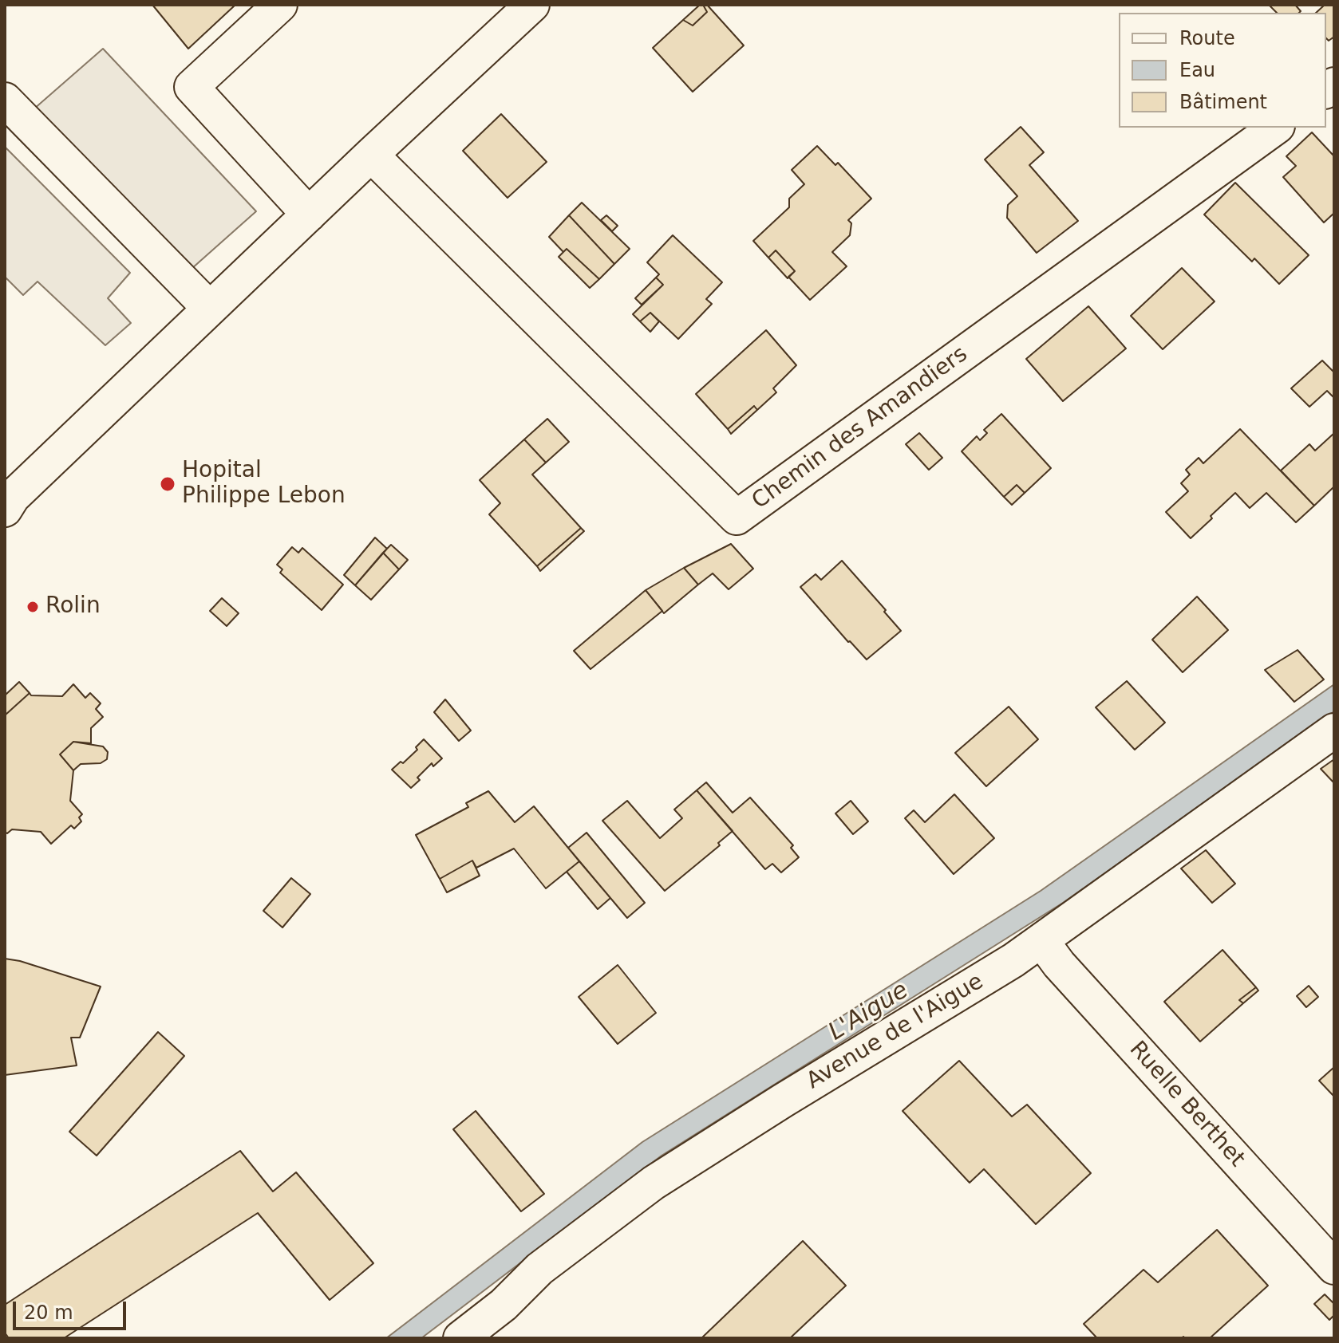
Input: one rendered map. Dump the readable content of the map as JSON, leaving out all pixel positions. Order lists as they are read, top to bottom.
{
  "streets": {
    "street": ["Chemin des Amandiers", "Avenue de l'Aigue", "Ruelle Berthet"]
  },
  "crossings": [
    ["Avenue de l'Aigue", "Ruelle Berthet"]
  ],
  "water": ["L'Aigue"],
  "places": ["Hopital Philippe Lebon", "Rolin"],
  "legend": ["Route", "Eau", "Bâtiment"],
  "scale_bar": "20 m"
}
